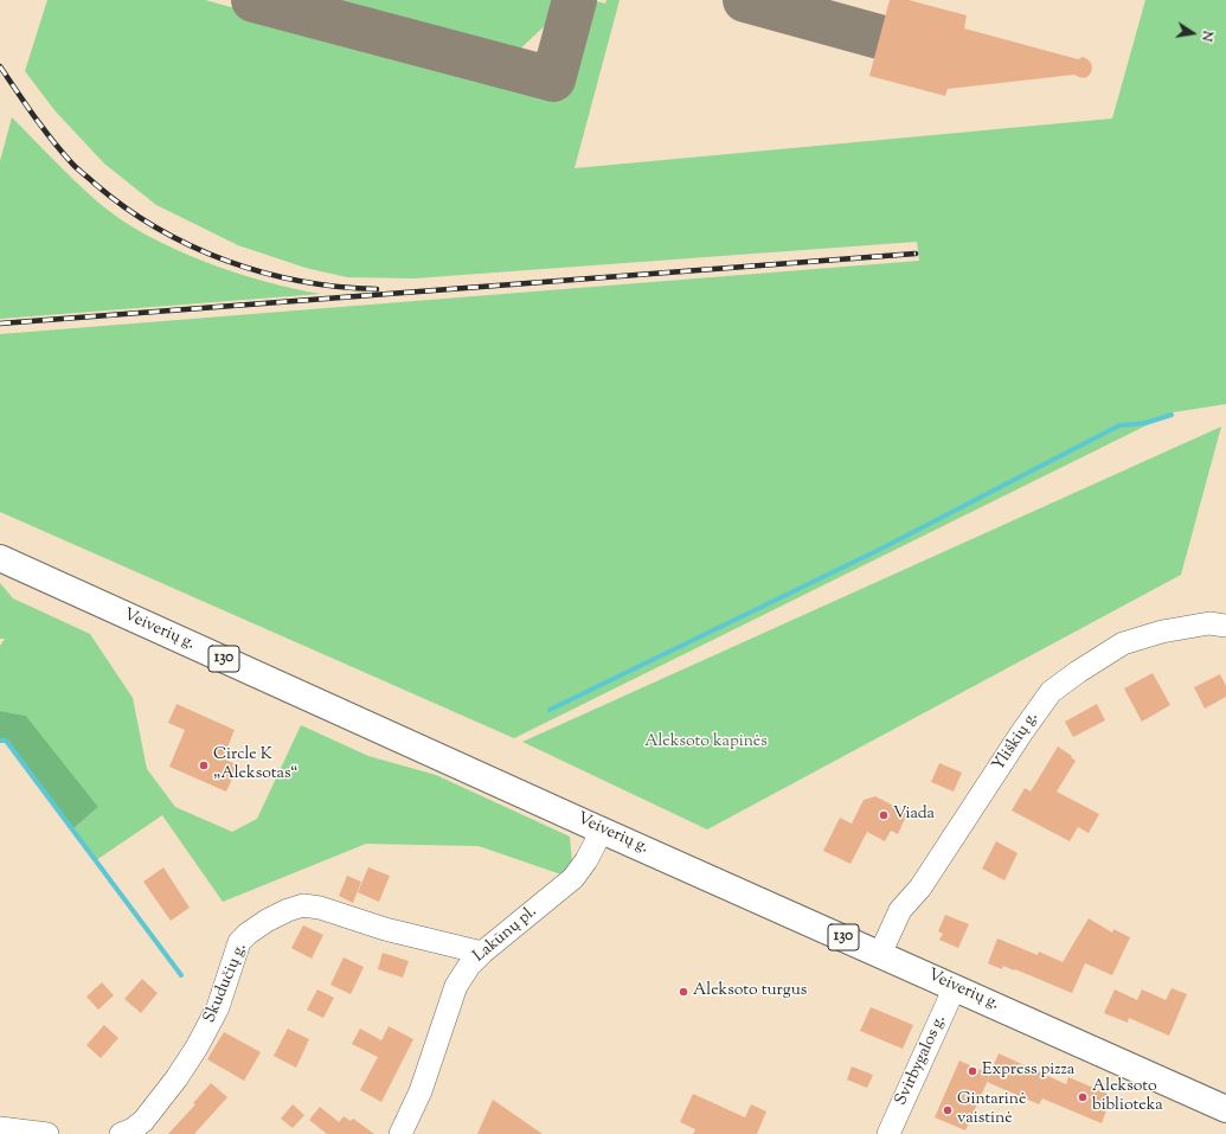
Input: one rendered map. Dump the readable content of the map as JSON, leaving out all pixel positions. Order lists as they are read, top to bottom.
{
  "streets": {
    "main road": ["Veiverių g.", "130"],
    "street": [
      "Yliškių g.",
      "Lakūnų pl.",
      "Skudučių g.",
      "Svirbygalos g."
    ]
  },
  "crossings": [
    ["Veiverių g.", "Yliškių g."],
    ["Veiverių g.", "Lakūnų pl."],
    ["Veiverių g.", "Svirbygalos g."],
    ["Lakūnų pl.", "Skudučių g."]
  ],
  "parks": ["Aleksoto kapinės"],
  "places": [
    "Circle K „Aleksotas“",
    "Viada",
    "Aleksoto turgus",
    "Express pizza",
    "Aleksoto biblioteka",
    "Gintarinė vaistinė"
  ],
  "north": "right"
}
